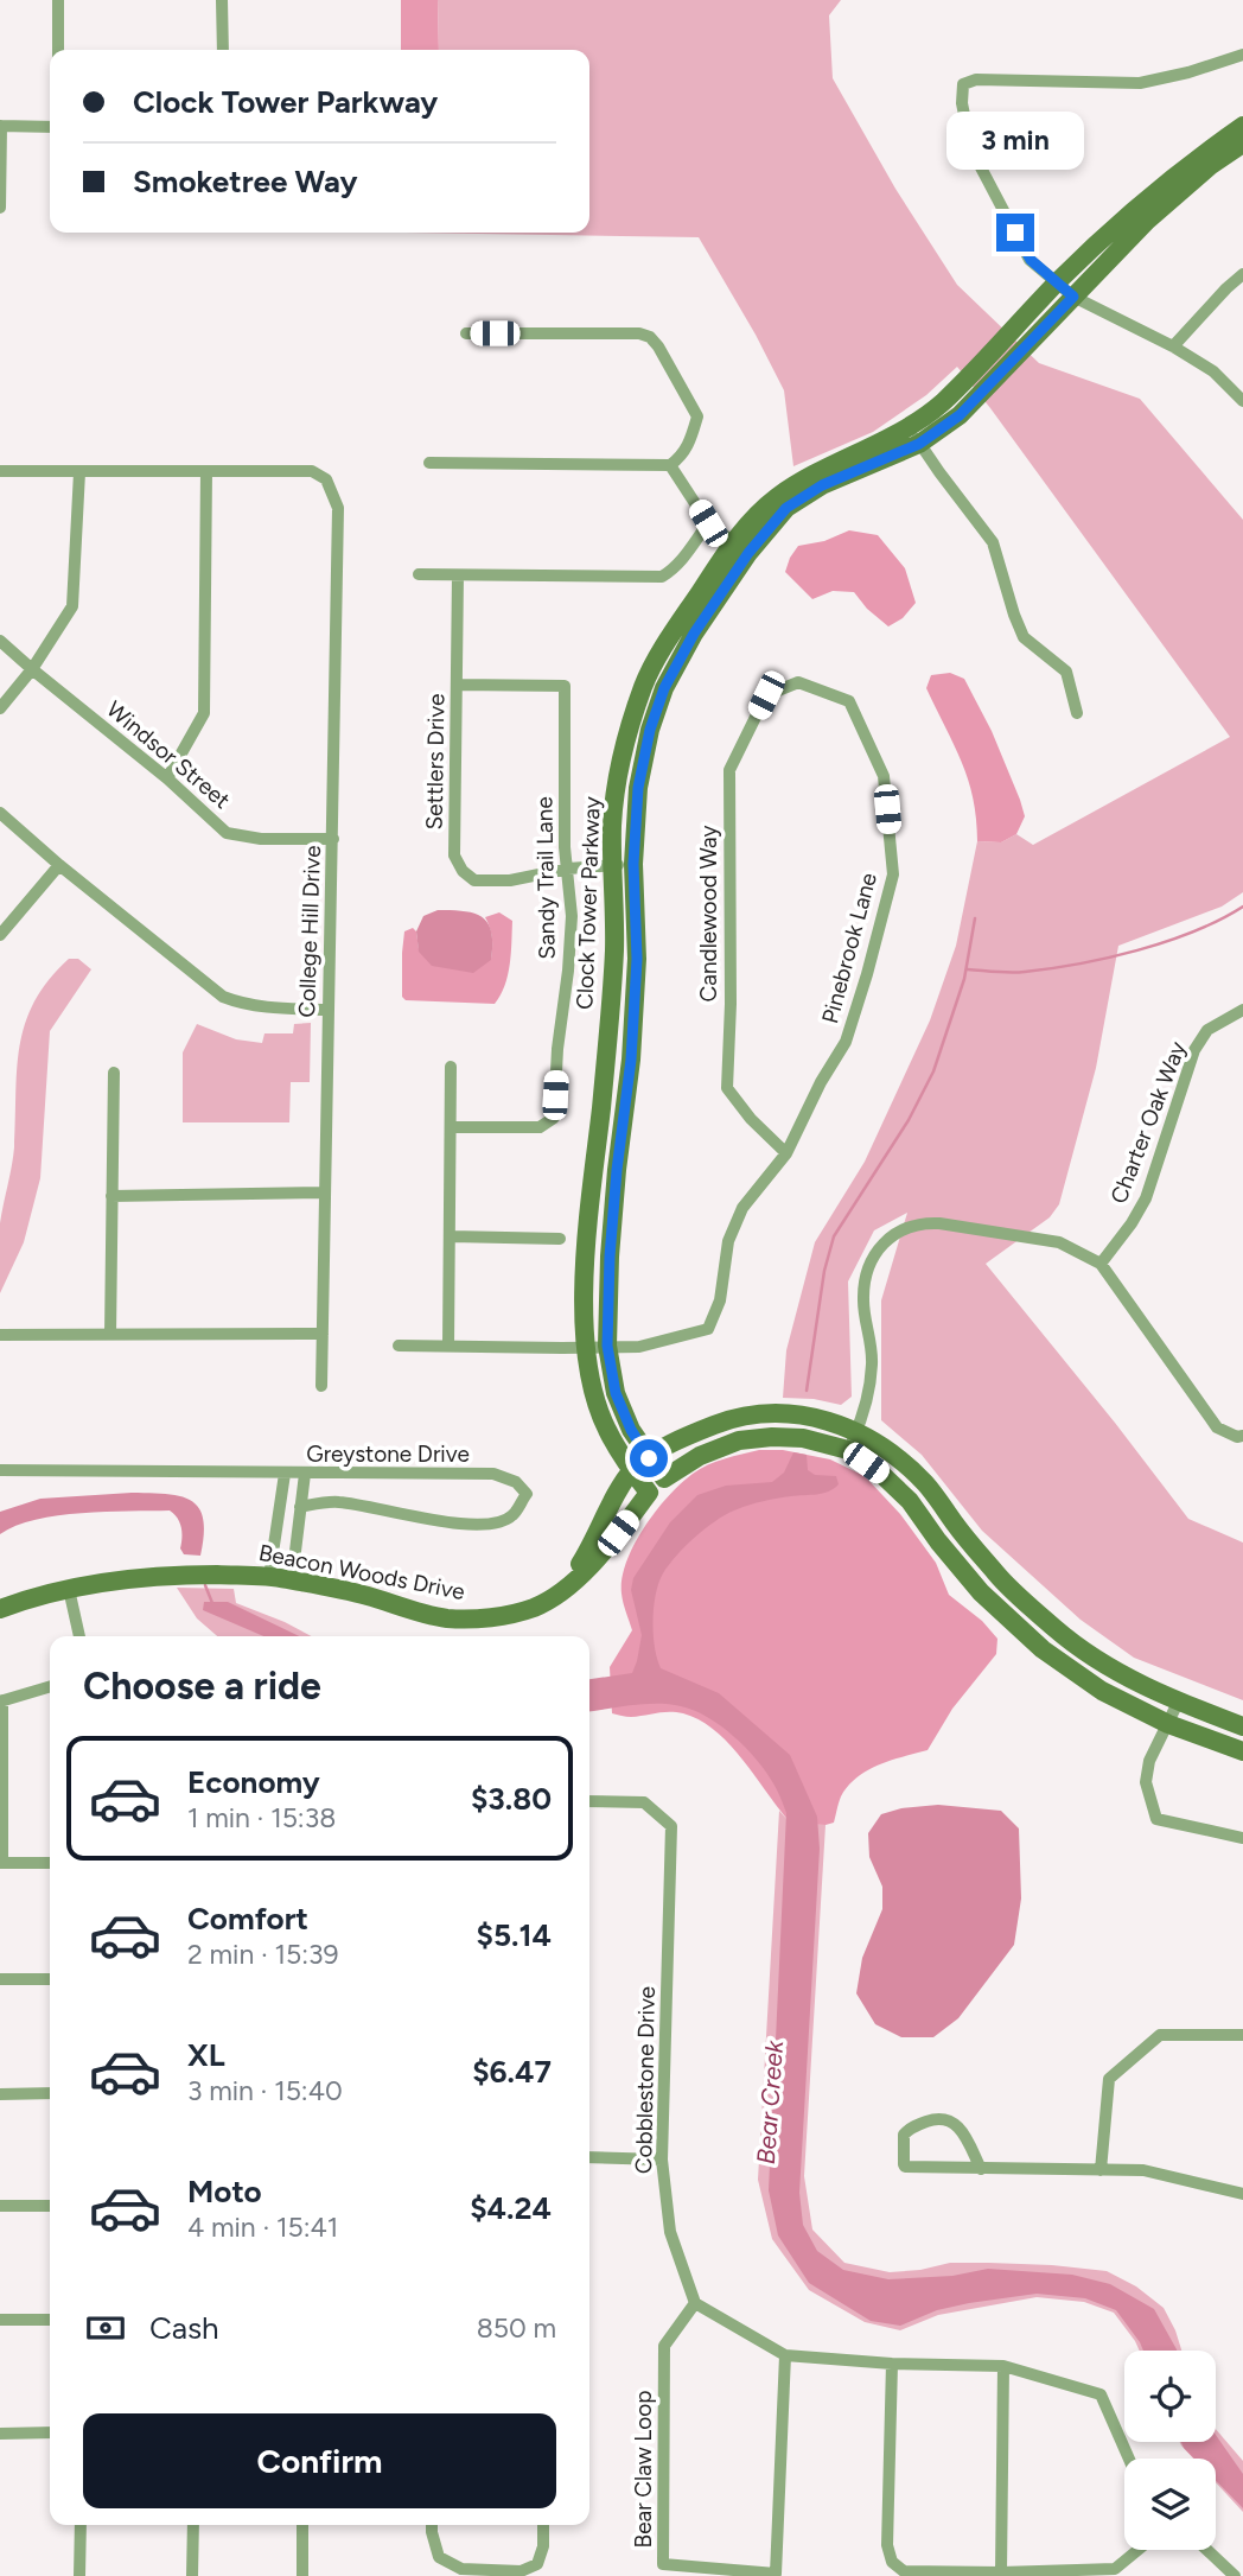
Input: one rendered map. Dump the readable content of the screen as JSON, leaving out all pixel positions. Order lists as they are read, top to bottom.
{
  "streets": {
    "street": [
      "Windsor Street",
      "Settlers Drive",
      "Sandy Trail Lane",
      "Clock Tower Parkway",
      "Candlewood Way",
      "College Hill Drive",
      "Pinebrook Lane",
      "Charter Oak Way",
      "Greystone Drive",
      "Beacon Woods Drive",
      "Cobblestone Drive",
      "Bear Claw Loop"
    ]
  },
  "crossings": [
    ["Windsor Street", "College Hill Drive"],
    ["Settlers Drive", "Sandy Trail Lane"],
    ["Settlers Drive", "Clock Tower Parkway"],
    ["Clock Tower Parkway", "Pinebrook Lane"],
    ["Clock Tower Parkway", "Beacon Woods Drive"],
    ["Candlewood Way", "Pinebrook Lane"],
    ["Cobblestone Drive", "Bear Claw Loop"]
  ],
  "water": ["Bear Creek"],
  "page": {
    "banner": ["Clock Tower Parkway", "Smoketree Way"],
    "bubble": "3 min",
    "heading": "Choose a ride",
    "list": [
      {
        "name": "Economy",
        "note": "1 min · 15:38",
        "value": "$3.80"
      },
      {
        "name": "Comfort",
        "note": "2 min · 15:39",
        "value": "$5.14"
      },
      {
        "name": "XL",
        "note": "3 min · 15:40",
        "value": "$6.47"
      },
      {
        "name": "Moto",
        "note": "4 min · 15:41",
        "value": "$4.24"
      }
    ],
    "pay": ["Cash", "850 m"],
    "buttons": "Confirm"
  }
}
